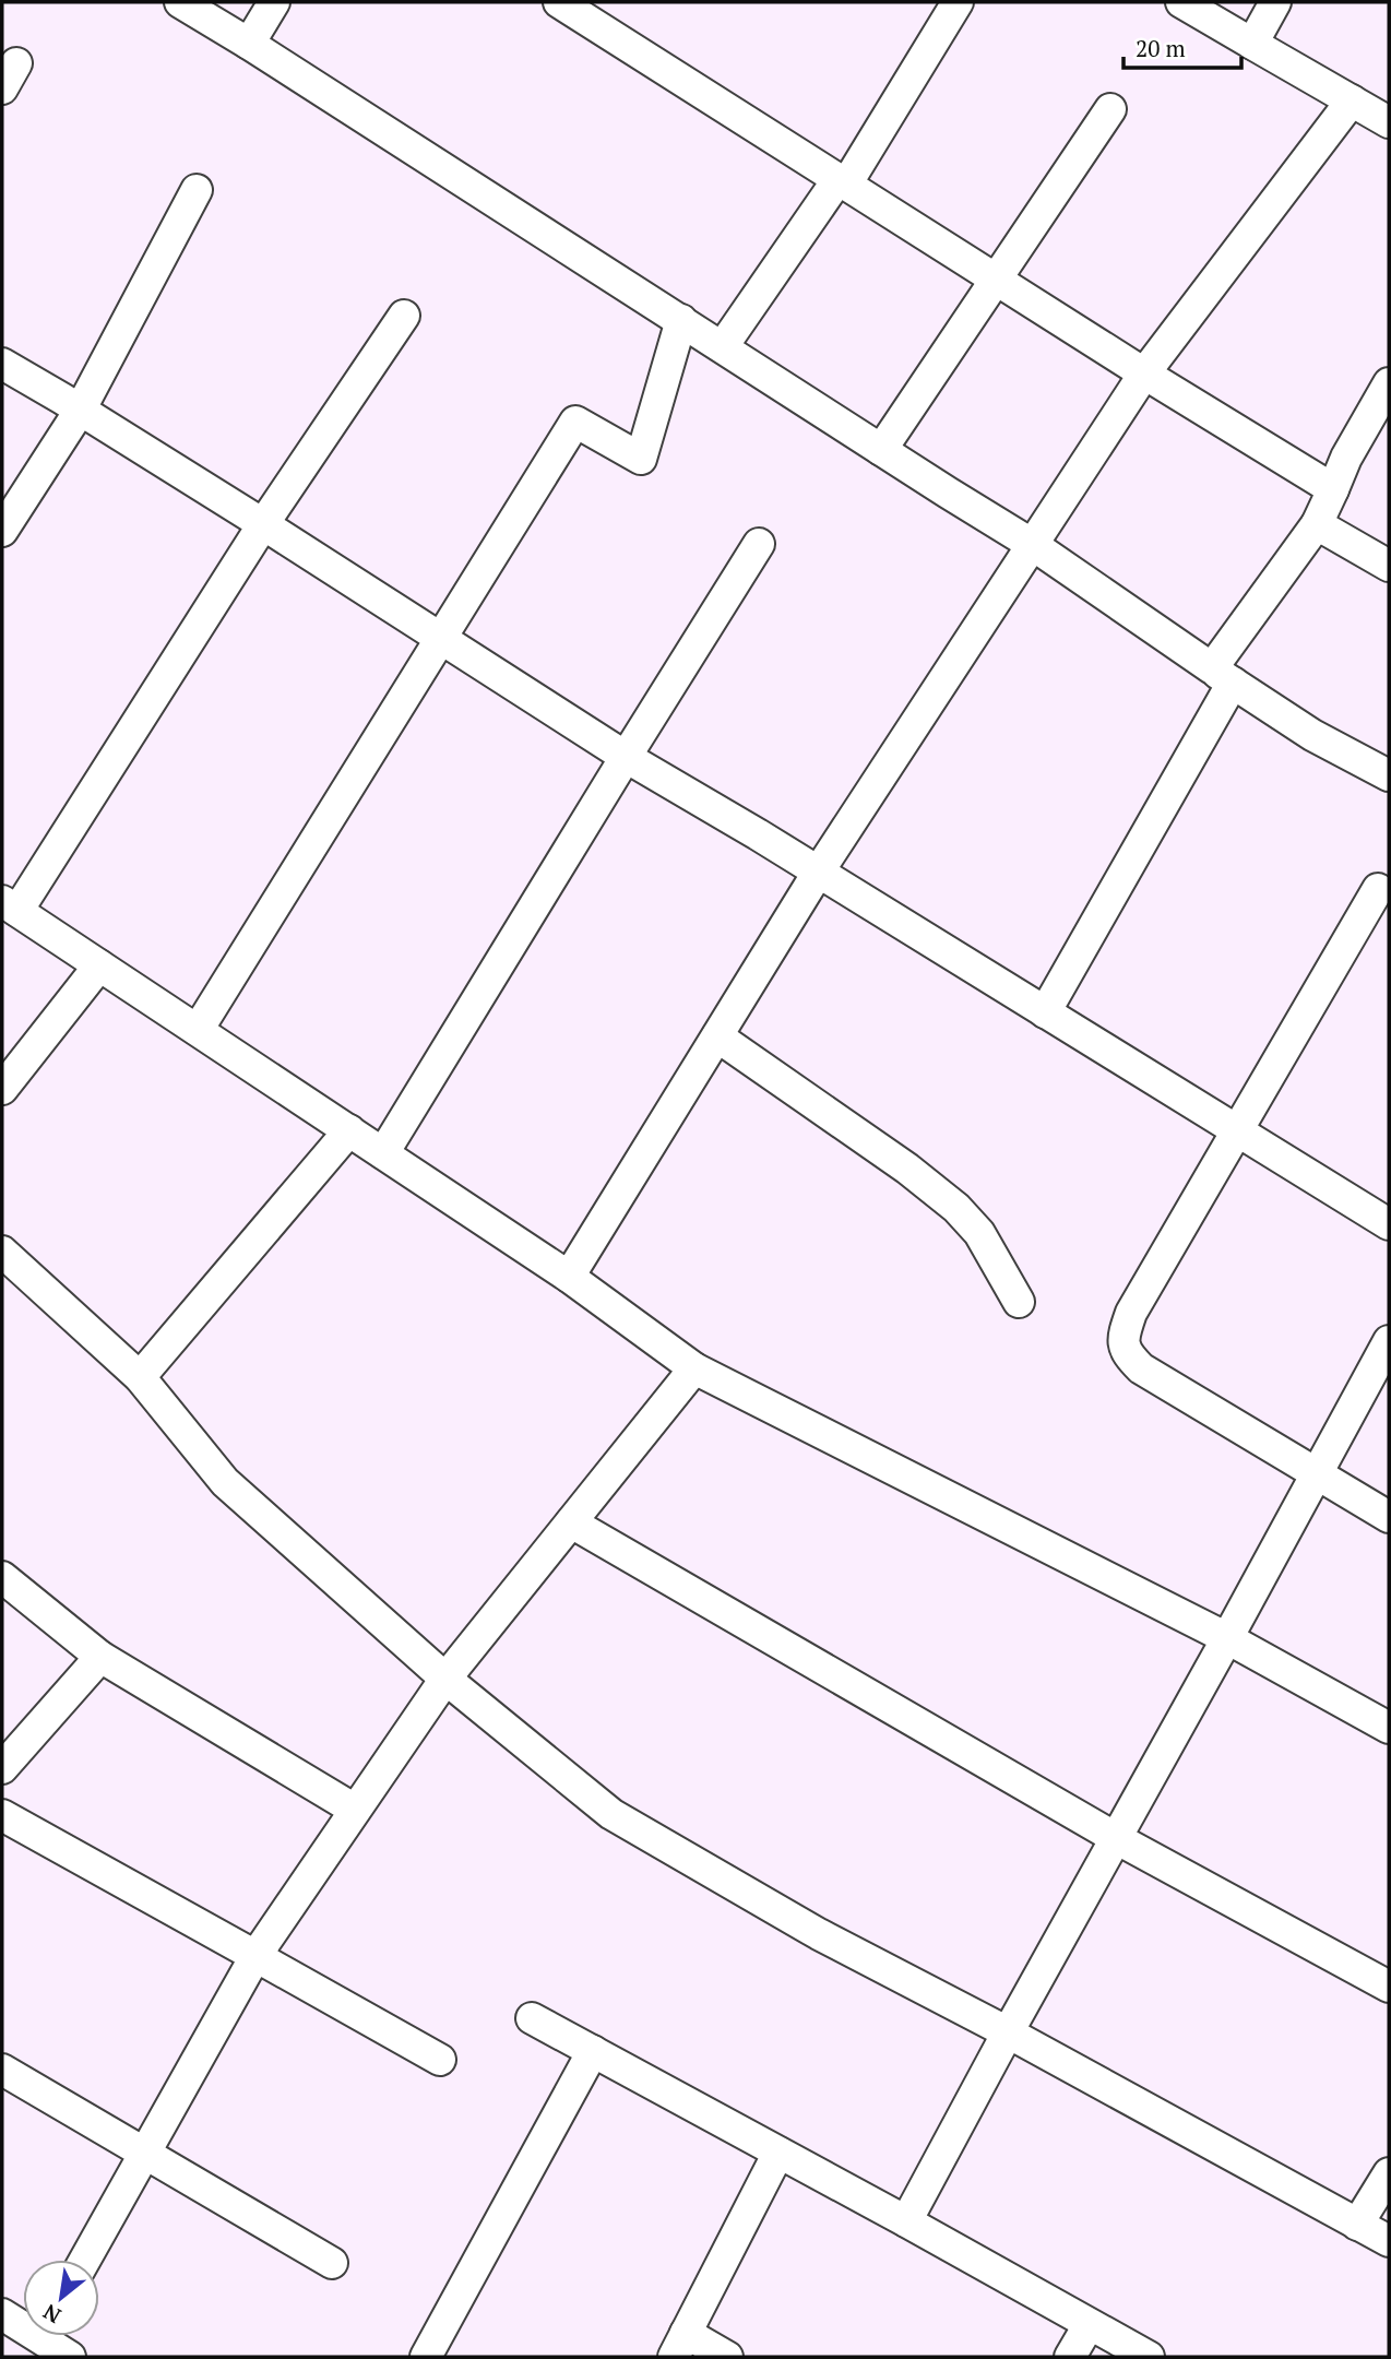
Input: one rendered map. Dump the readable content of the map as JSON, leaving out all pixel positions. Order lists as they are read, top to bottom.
{
  "scale_bar": "20 m",
  "north": "bottom left"
}
